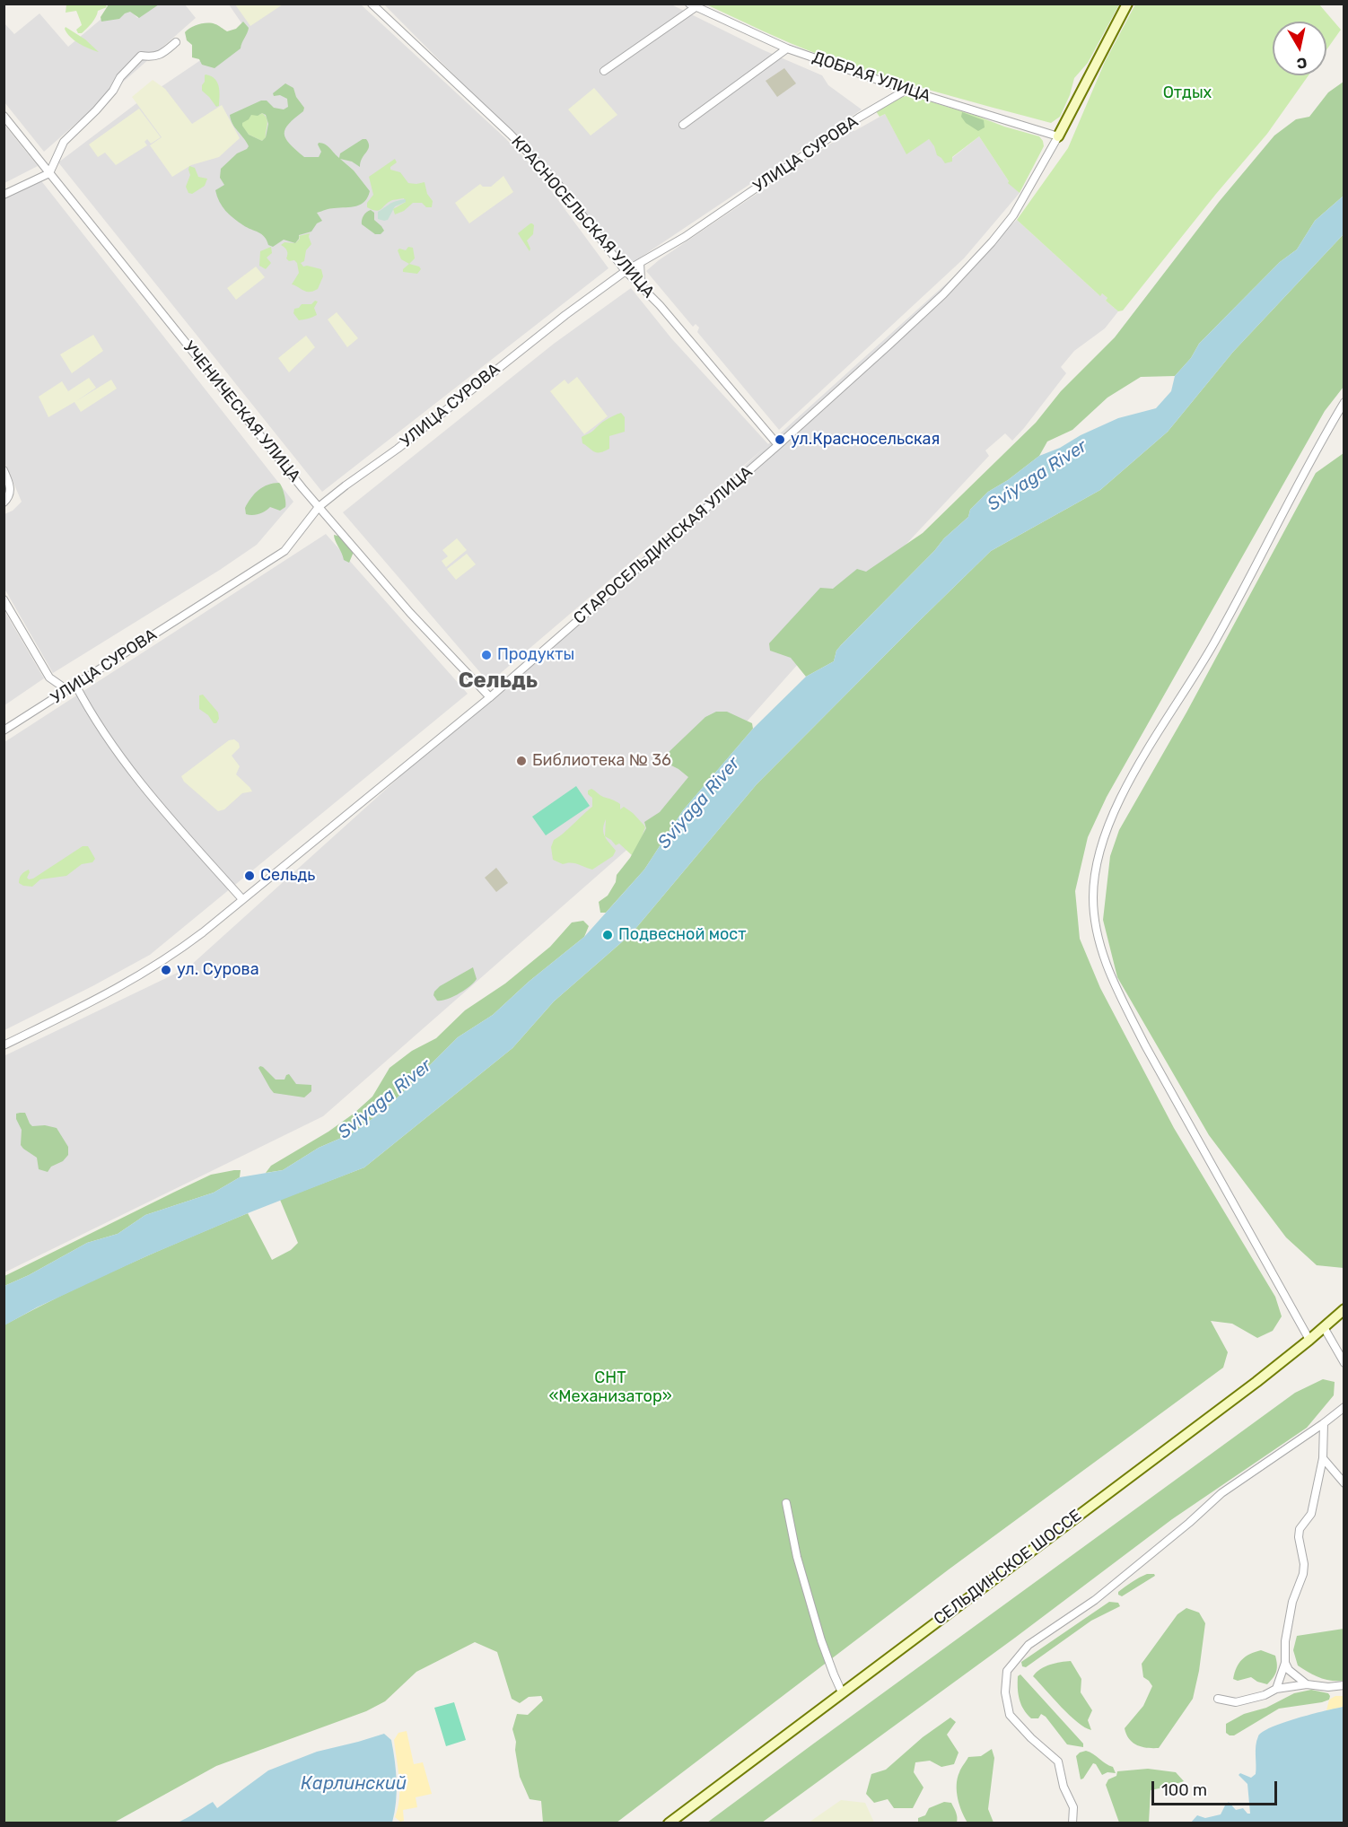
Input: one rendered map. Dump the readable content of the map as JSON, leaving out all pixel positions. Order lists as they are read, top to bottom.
{
  "streets": {
    "main road": ["СЕЛЬДИНСКОЕ ШОССЕ"],
    "street": [
      "ДОБРАЯ УЛИЦА",
      "УЛИЦА СУРОВА",
      "КРАСНОСЕЛЬСКАЯ УЛИЦА",
      "УЧЕНИЧЕСКАЯ УЛИЦА",
      "СТАРОСЕЛЬДИНСКАЯ УЛИЦА"
    ]
  },
  "crossings": [
    ["ДОБРАЯ УЛИЦА", "УЛИЦА СУРОВА"],
    ["ДОБРАЯ УЛИЦА", "СТАРОСЕЛЬДИНСКАЯ УЛИЦА"],
    ["УЛИЦА СУРОВА", "КРАСНОСЕЛЬСКАЯ УЛИЦА"],
    ["УЛИЦА СУРОВА", "УЧЕНИЧЕСКАЯ УЛИЦА"],
    ["КРАСНОСЕЛЬСКАЯ УЛИЦА", "СТАРОСЕЛЬДИНСКАЯ УЛИЦА"],
    ["УЧЕНИЧЕСКАЯ УЛИЦА", "СТАРОСЕЛЬДИНСКАЯ УЛИЦА"]
  ],
  "districts": ["Сельдь"],
  "water": ["Sviyaga River", "Карлинский"],
  "parks": ["Отдых", "СНТ «Механизатор»"],
  "places": [
    "ул.Красносельская",
    "Продукты",
    "Библиотека № 36",
    "Сельдь",
    "Подвесной мост",
    "ул. Сурова"
  ],
  "scale_bar": "100 m",
  "north": "bottom"
}
